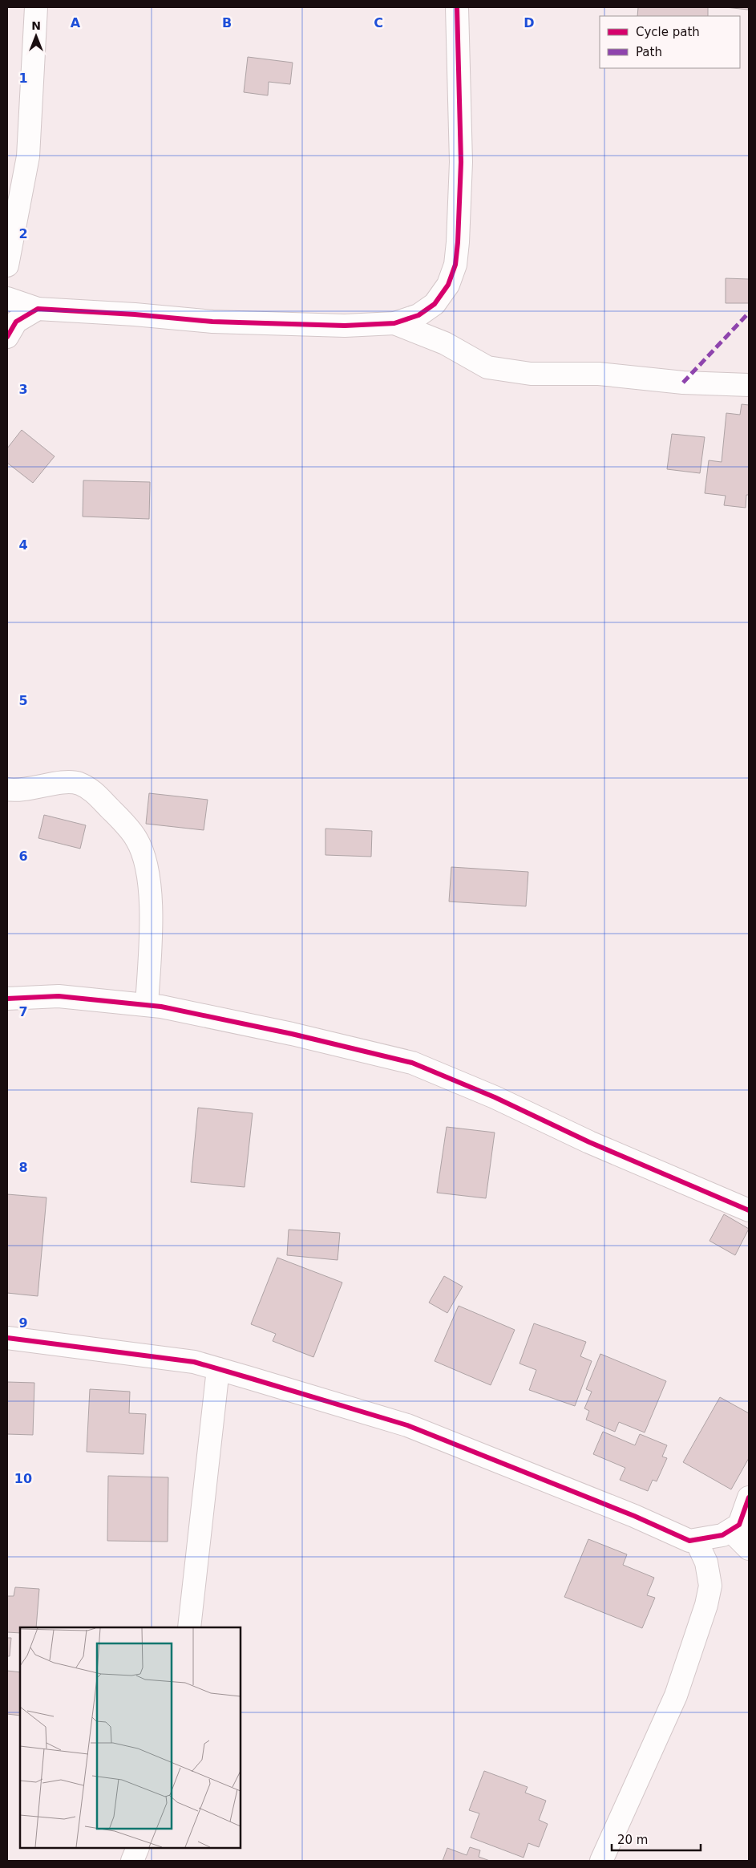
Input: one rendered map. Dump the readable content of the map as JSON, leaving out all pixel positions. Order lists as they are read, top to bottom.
{
  "legend": ["Cycle path", "Path"],
  "scale_bar": "20 m",
  "north": "top",
  "grid": {
    "columns": [
      "A",
      "B",
      "C",
      "D"
    ],
    "rows": [
      "1",
      "2",
      "3",
      "4",
      "5",
      "6",
      "7",
      "8",
      "9",
      "10"
    ]
  }
}
